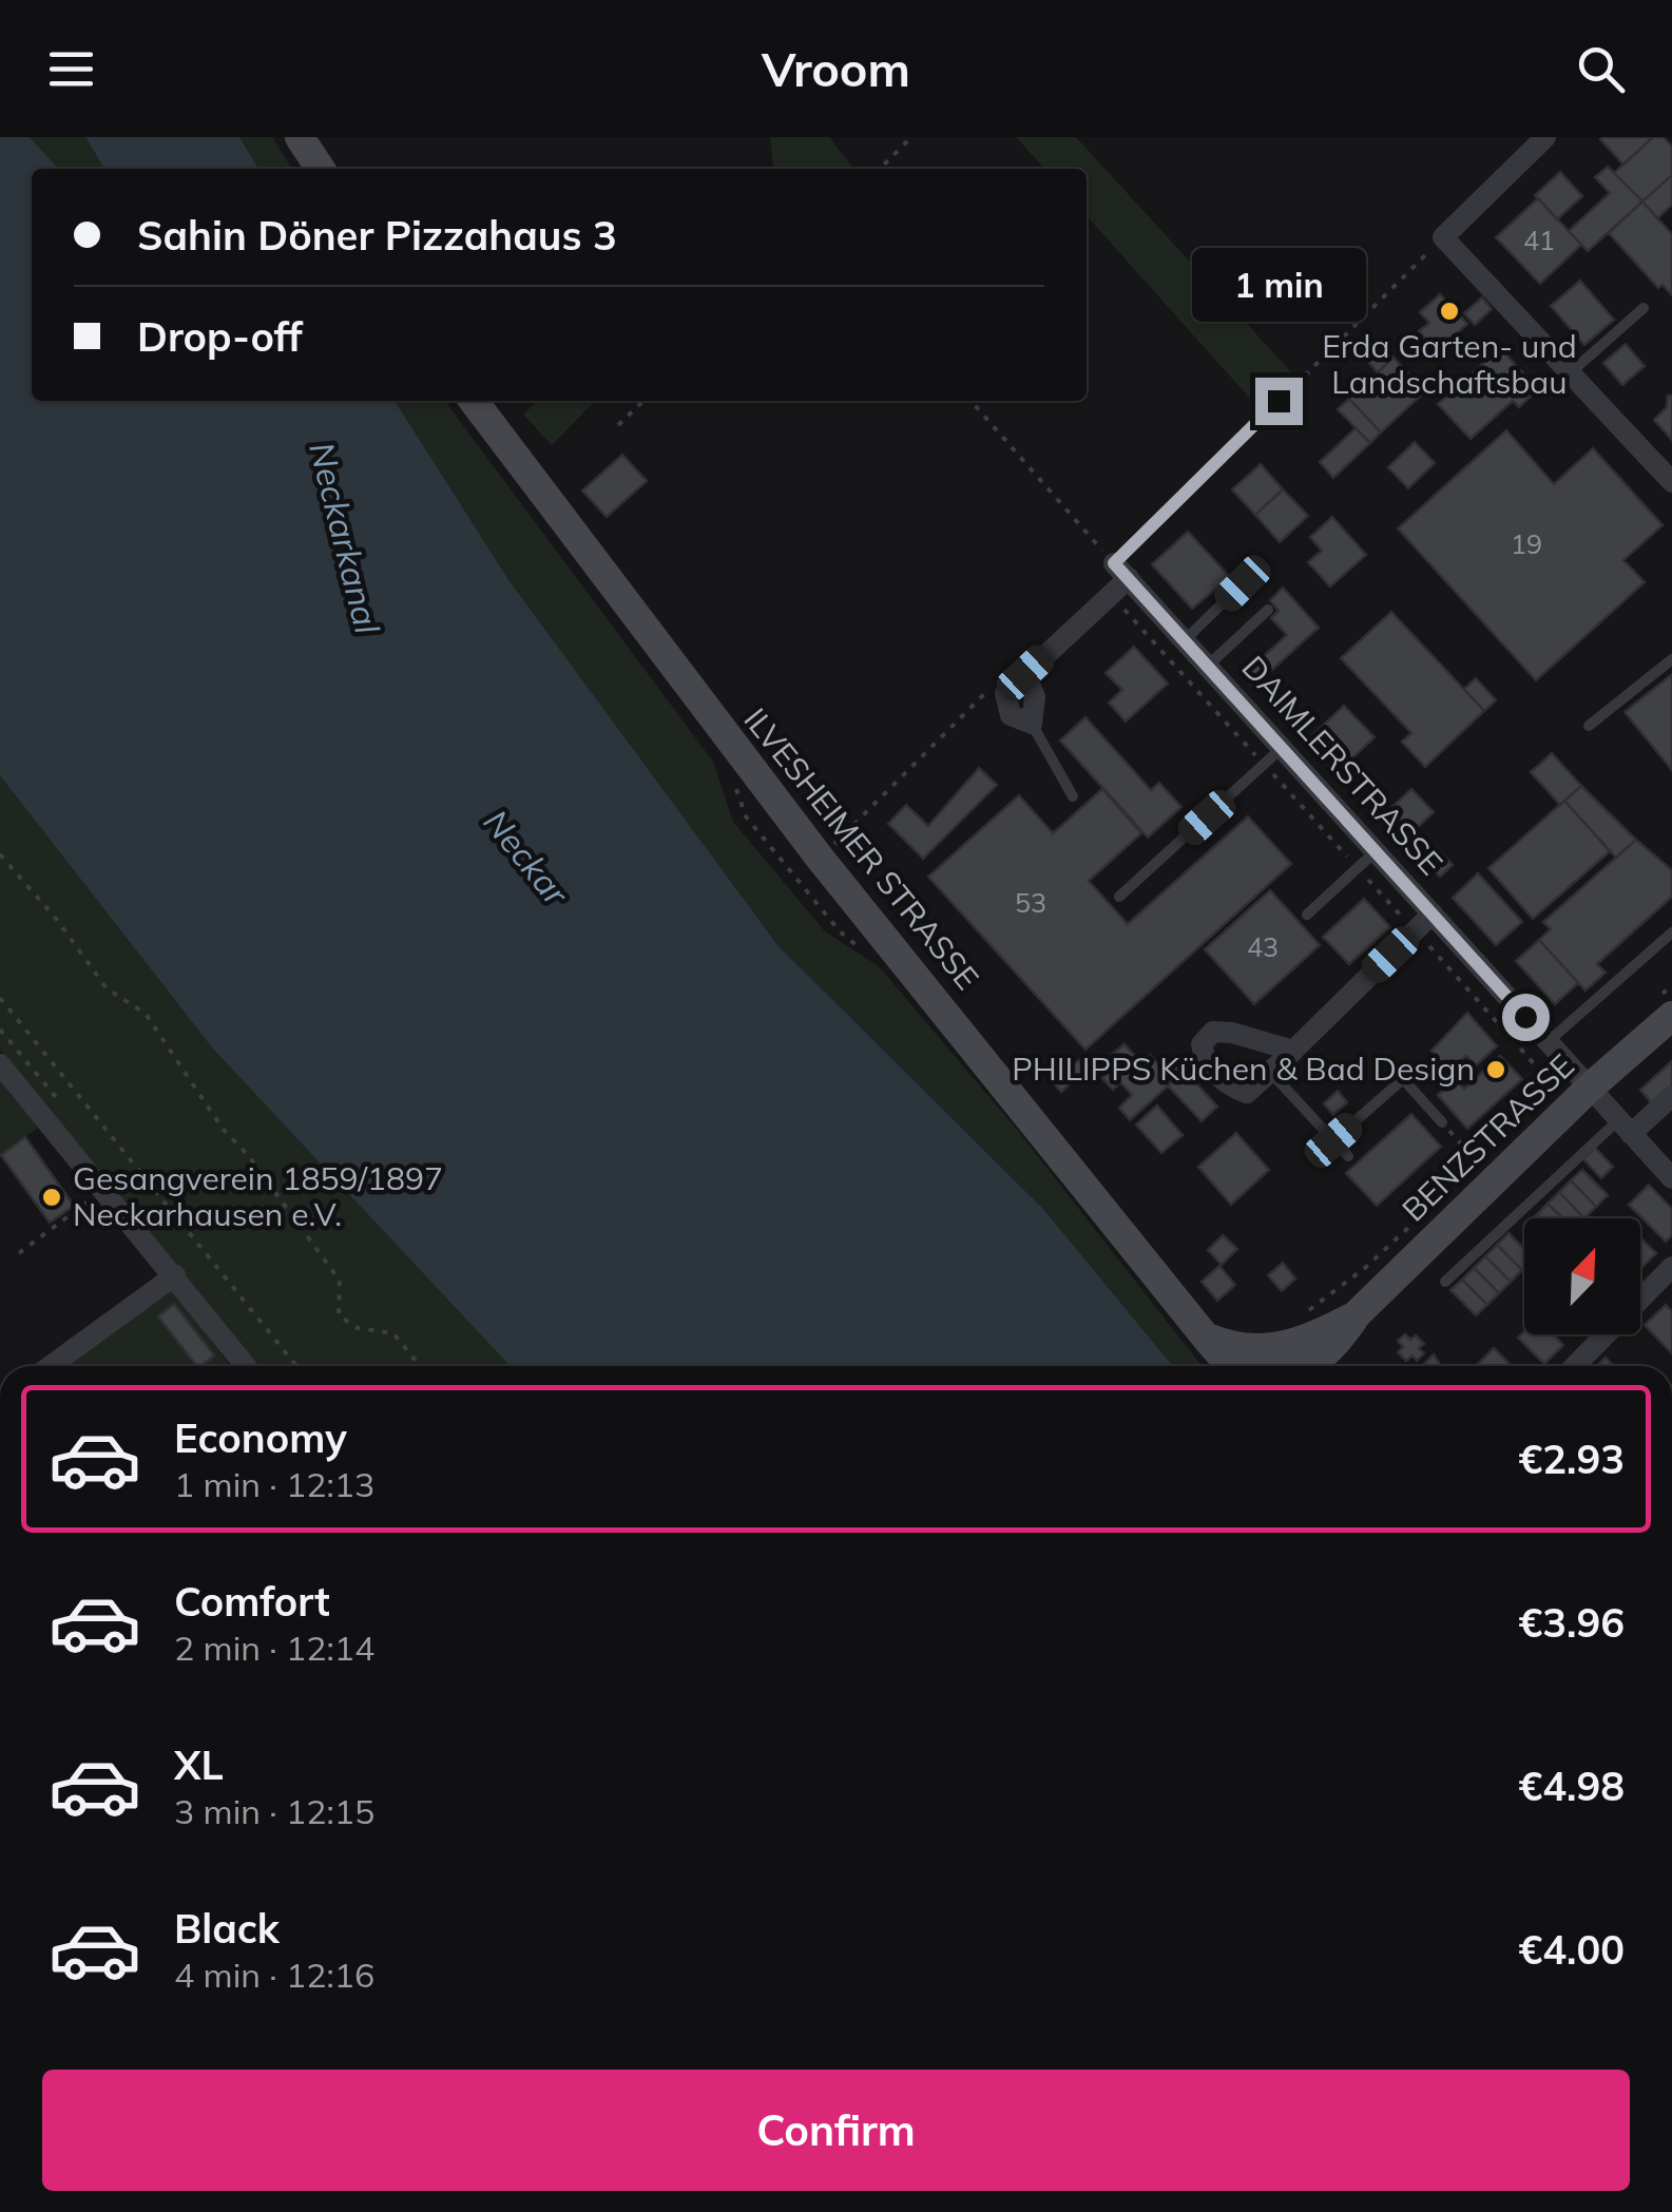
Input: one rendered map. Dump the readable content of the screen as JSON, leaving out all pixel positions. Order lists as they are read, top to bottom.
{
  "streets": {
    "main road": ["ILVESHEIMER STRASSE", "BENZSTRASSE"],
    "street": ["DAIMLERSTRASSE"]
  },
  "crossings": [
    ["DAIMLERSTRASSE", "BENZSTRASSE"],
    ["ILVESHEIMER STRASSE", "BENZSTRASSE"]
  ],
  "water": ["Neckarkanal", "Neckar"],
  "places": ["Erda Garten- und Landschaftsbau", "PHILIPPS Küchen & Bad Design", "Gesangverein 1859/1897 Neckarhausen e.V."],
  "house_numbers": [
    "41",
    "19",
    "53",
    "43"
  ],
  "north": "top right",
  "page": {
    "header": "Vroom",
    "banner": ["Sahin Döner Pizzahaus 3", "Drop-off"],
    "bubble": "1 min",
    "list": [
      {
        "name": "Economy",
        "note": "1 min · 12:13",
        "value": "€2.93"
      },
      {
        "name": "Comfort",
        "note": "2 min · 12:14",
        "value": "€3.96"
      },
      {
        "name": "XL",
        "note": "3 min · 12:15",
        "value": "€4.98"
      },
      {
        "name": "Black",
        "note": "4 min · 12:16",
        "value": "€4.00"
      }
    ],
    "buttons": "Confirm"
  }
}
